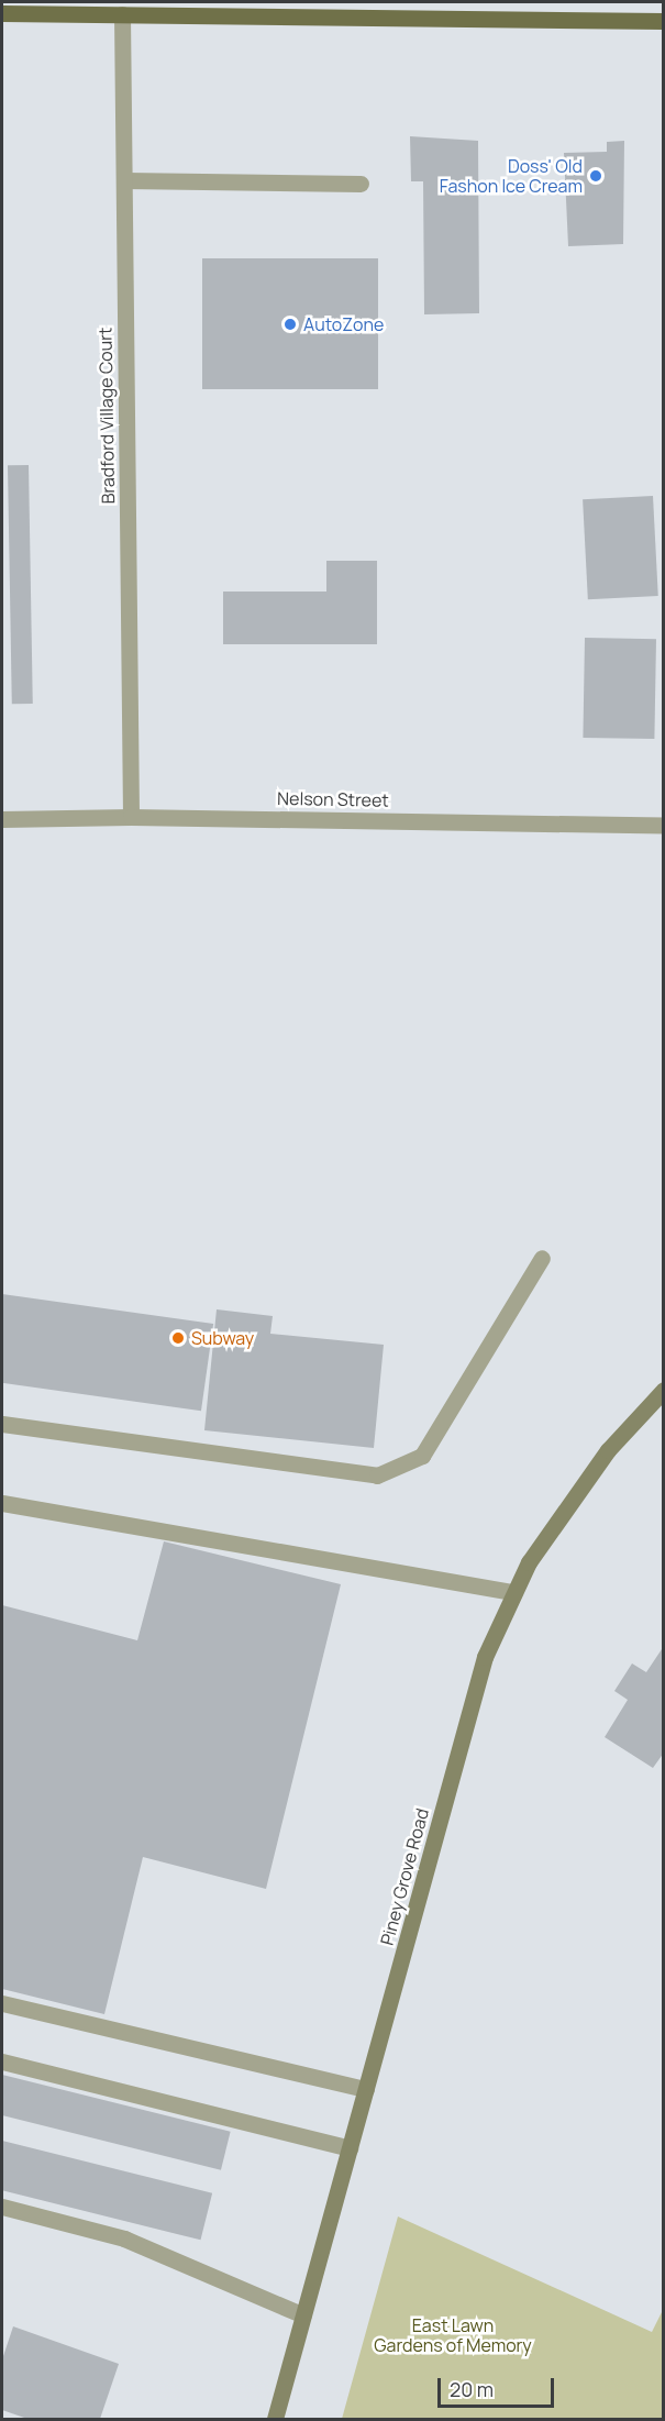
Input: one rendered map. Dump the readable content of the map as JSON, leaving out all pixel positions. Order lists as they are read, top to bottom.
{
  "streets": {
    "main road": ["Piney Grove Road"],
    "street": ["Bradford Village Court", "Nelson Street"]
  },
  "crossings": [
    ["Bradford Village Court", "Nelson Street"]
  ],
  "parks": ["East Lawn Gardens of Memory"],
  "places": ["Doss' Old Fashon Ice Cream", "AutoZone", "Subway"],
  "scale_bar": "20 m"
}
